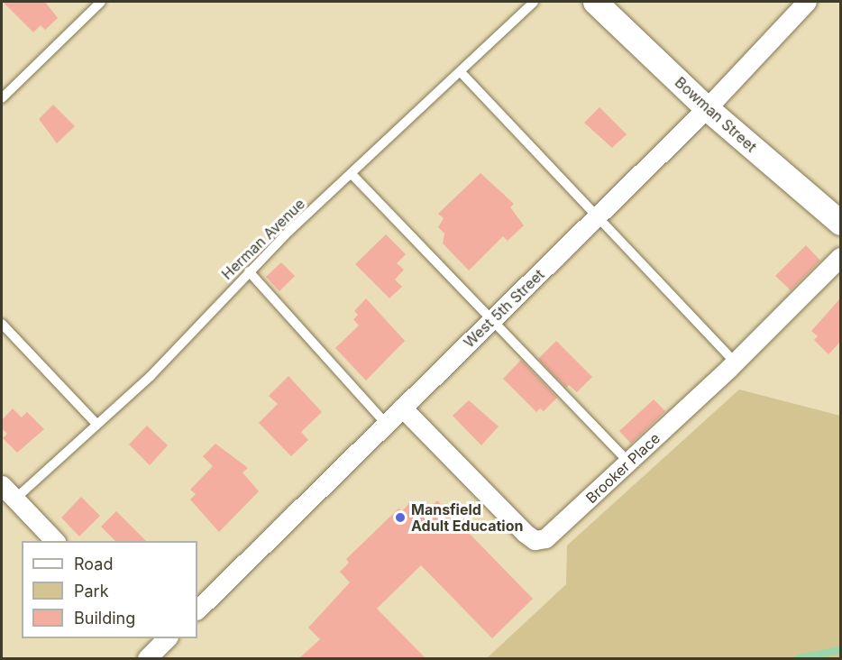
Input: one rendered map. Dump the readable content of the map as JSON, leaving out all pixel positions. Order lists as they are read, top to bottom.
{
  "streets": {
    "street": ["Bowman Street", "West 5th Street", "Brooker Place"],
    "lane": ["Herman Avenue"]
  },
  "crossings": [
    ["Bowman Street", "West 5th Street"],
    ["West 5th Street", "Brooker Place"]
  ],
  "places": ["Mansfield Adult Education"],
  "legend": ["Road", "Park", "Building"]
}
